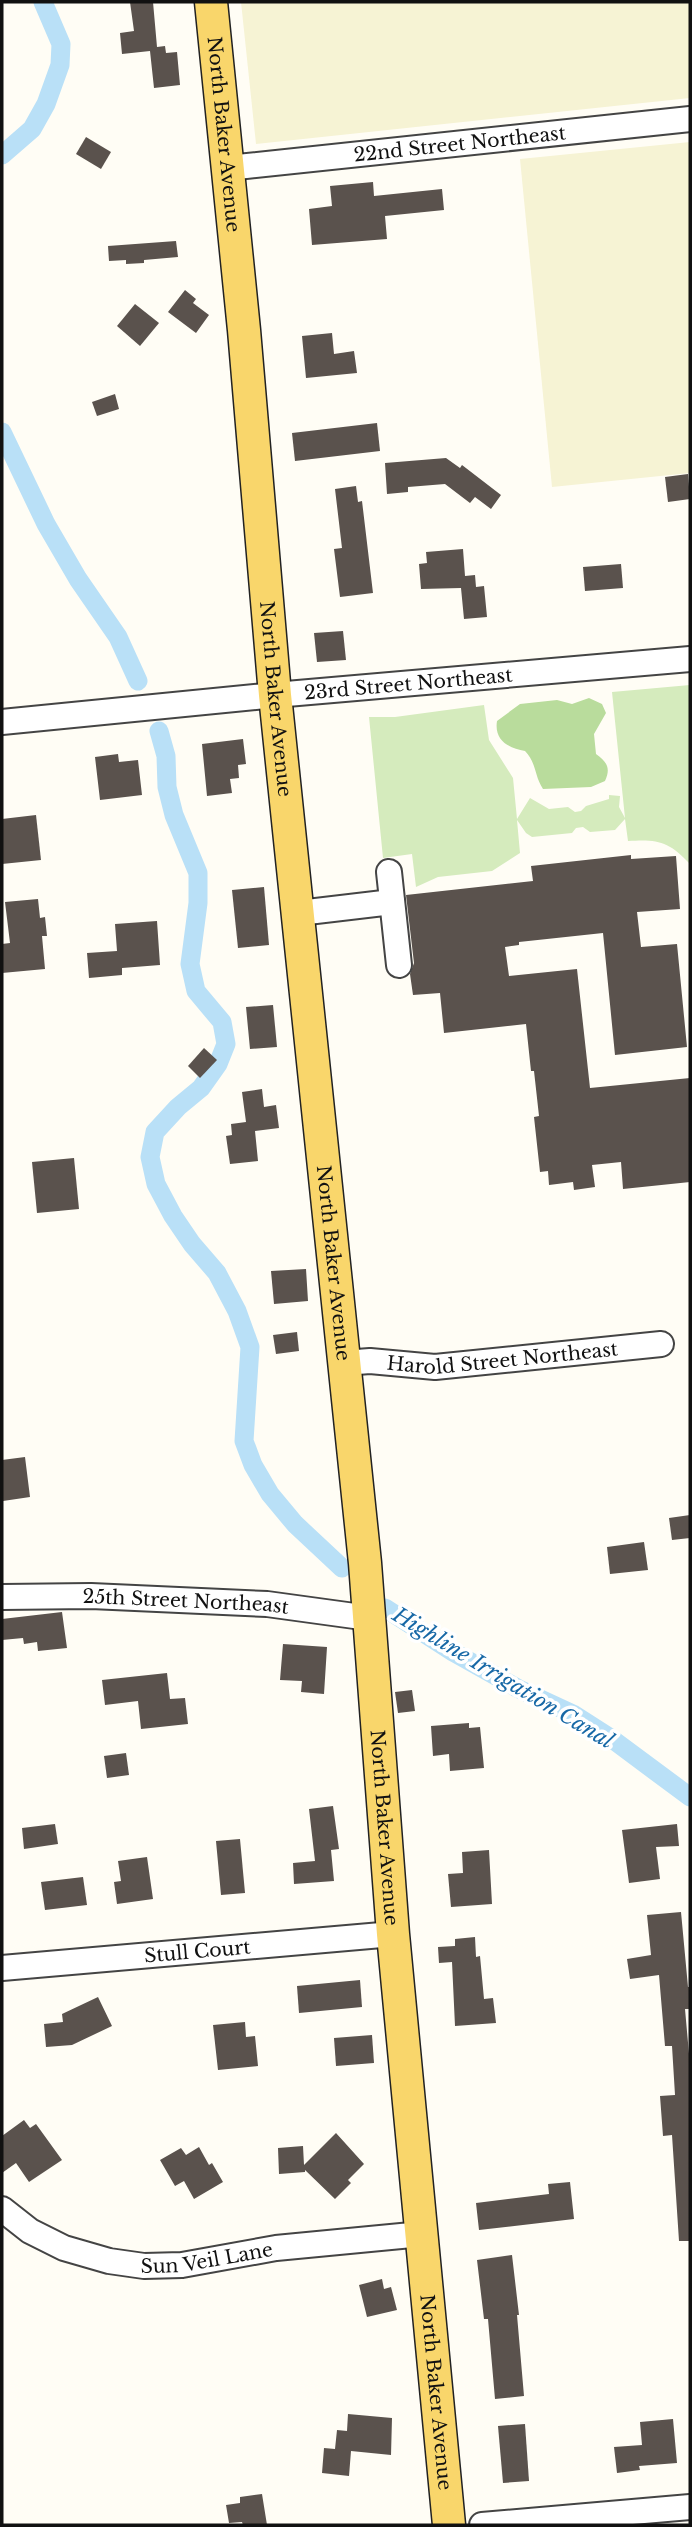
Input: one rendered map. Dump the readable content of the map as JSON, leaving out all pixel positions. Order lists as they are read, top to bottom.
{
  "streets": {
    "main road": ["North Baker Avenue"],
    "street": [
      "22nd Street Northeast",
      "23rd Street Northeast",
      "Harold Street Northeast",
      "25th Street Northeast",
      "Stull Court",
      "Sun Veil Lane"
    ]
  },
  "crossings": [
    ["North Baker Avenue", "22nd Street Northeast"],
    ["North Baker Avenue", "23rd Street Northeast"],
    ["North Baker Avenue", "Harold Street Northeast"],
    ["North Baker Avenue", "25th Street Northeast"],
    ["North Baker Avenue", "Stull Court"],
    ["North Baker Avenue", "Sun Veil Lane"]
  ],
  "water": ["Highline Irrigation Canal"]
}
